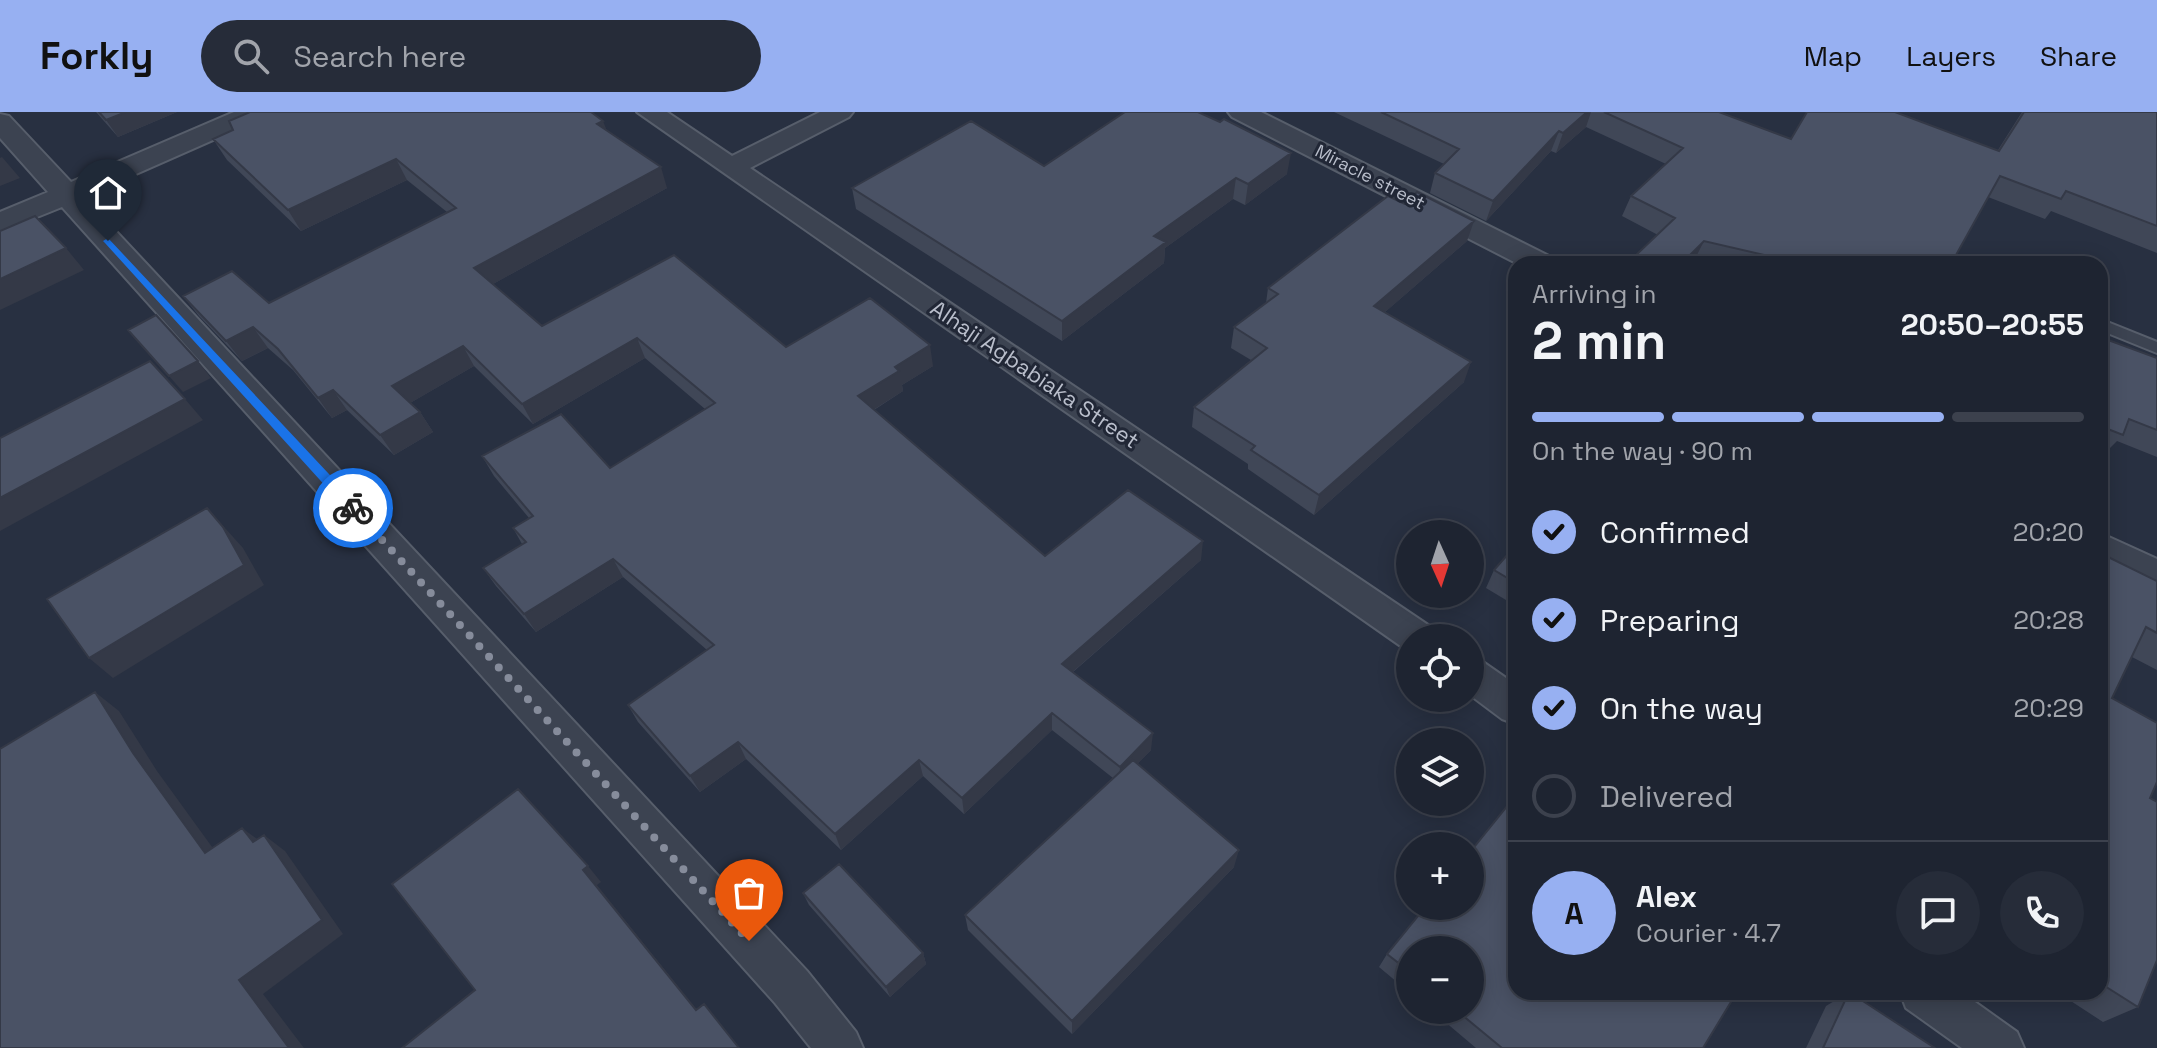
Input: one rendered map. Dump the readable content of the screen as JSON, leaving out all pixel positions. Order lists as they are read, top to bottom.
{
  "streets": {
    "street": ["Miracle street", "Alhaji Agbabiaka Street"]
  },
  "north": "bottom",
  "page": {
    "header": "Forkly",
    "search": "Search here",
    "nav": ["Map", "Layers", "Share"],
    "heading": ["2 min", "Arriving in", "20:50–20:55"],
    "panel": ["Alex", "Courier · 4.7"],
    "bar": "On the way · 90 m",
    "list": [
      ["Confirmed", "20:20"],
      ["Preparing", "20:28"],
      ["On the way", "20:29"],
      "Delivered"
    ],
    "map_buttons": ["+", "−"],
    "round": "A"
  }
}
